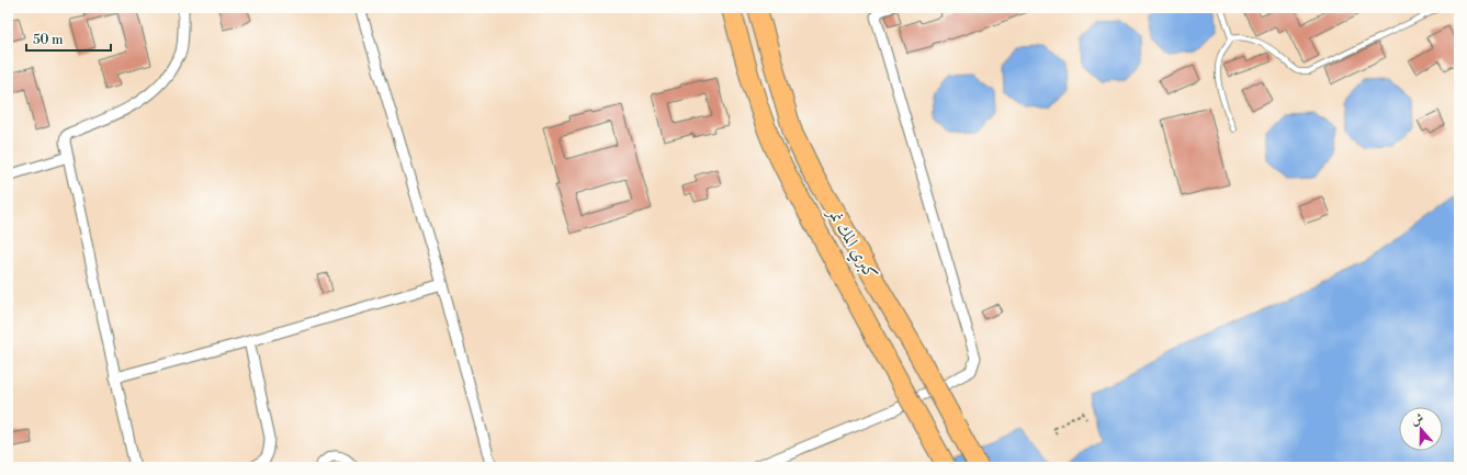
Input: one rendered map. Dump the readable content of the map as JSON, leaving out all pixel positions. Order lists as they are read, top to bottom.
{
  "streets": {
    "highway": ["كبري المك نمر"]
  },
  "scale_bar": "50 m",
  "north": "top"
}
